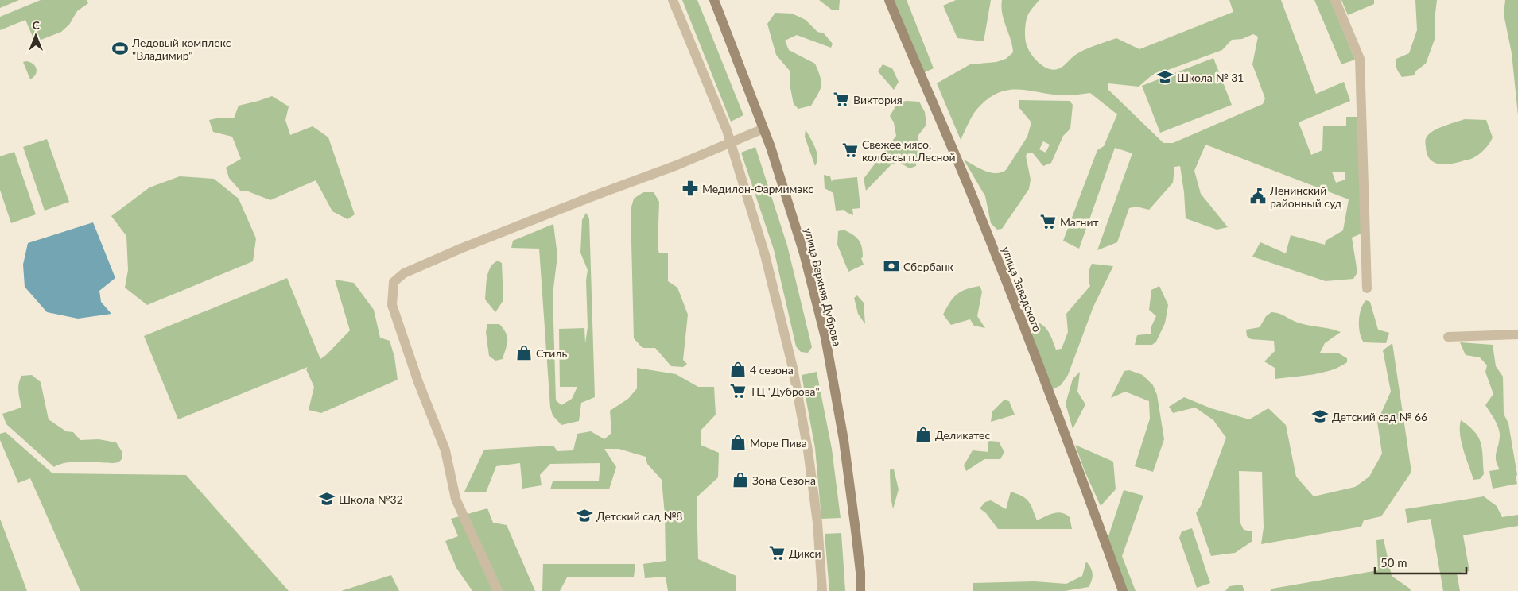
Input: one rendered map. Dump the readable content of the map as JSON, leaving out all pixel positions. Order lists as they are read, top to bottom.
{
  "streets": {
    "street": ["улица Верхняя Дуброва", "улица Завадского"]
  },
  "places": {
    "sports": ["Ледовый комплекс \"Владимир\""],
    "school or university": [
      "Школа № 31",
      "Детский сад № 66",
      "Школа №32",
      "Детский сад №8"
    ],
    "supermarket": [
      "Виктория",
      "Свежее мясо, колбасы п.Лесной",
      "Магнит",
      "ТЦ \"Дуброва\"",
      "Дикси"
    ],
    "pharmacy": ["Медилон-Фармимэкс"],
    "public building": ["Ленинский районный суд"],
    "bank": ["Сбербанк"],
    "shop": [
      "Стиль",
      "4 сезона",
      "Деликатес",
      "Море Пива",
      "Зона Сезона"
    ]
  },
  "scale_bar": "50 m",
  "north": "top"
}
